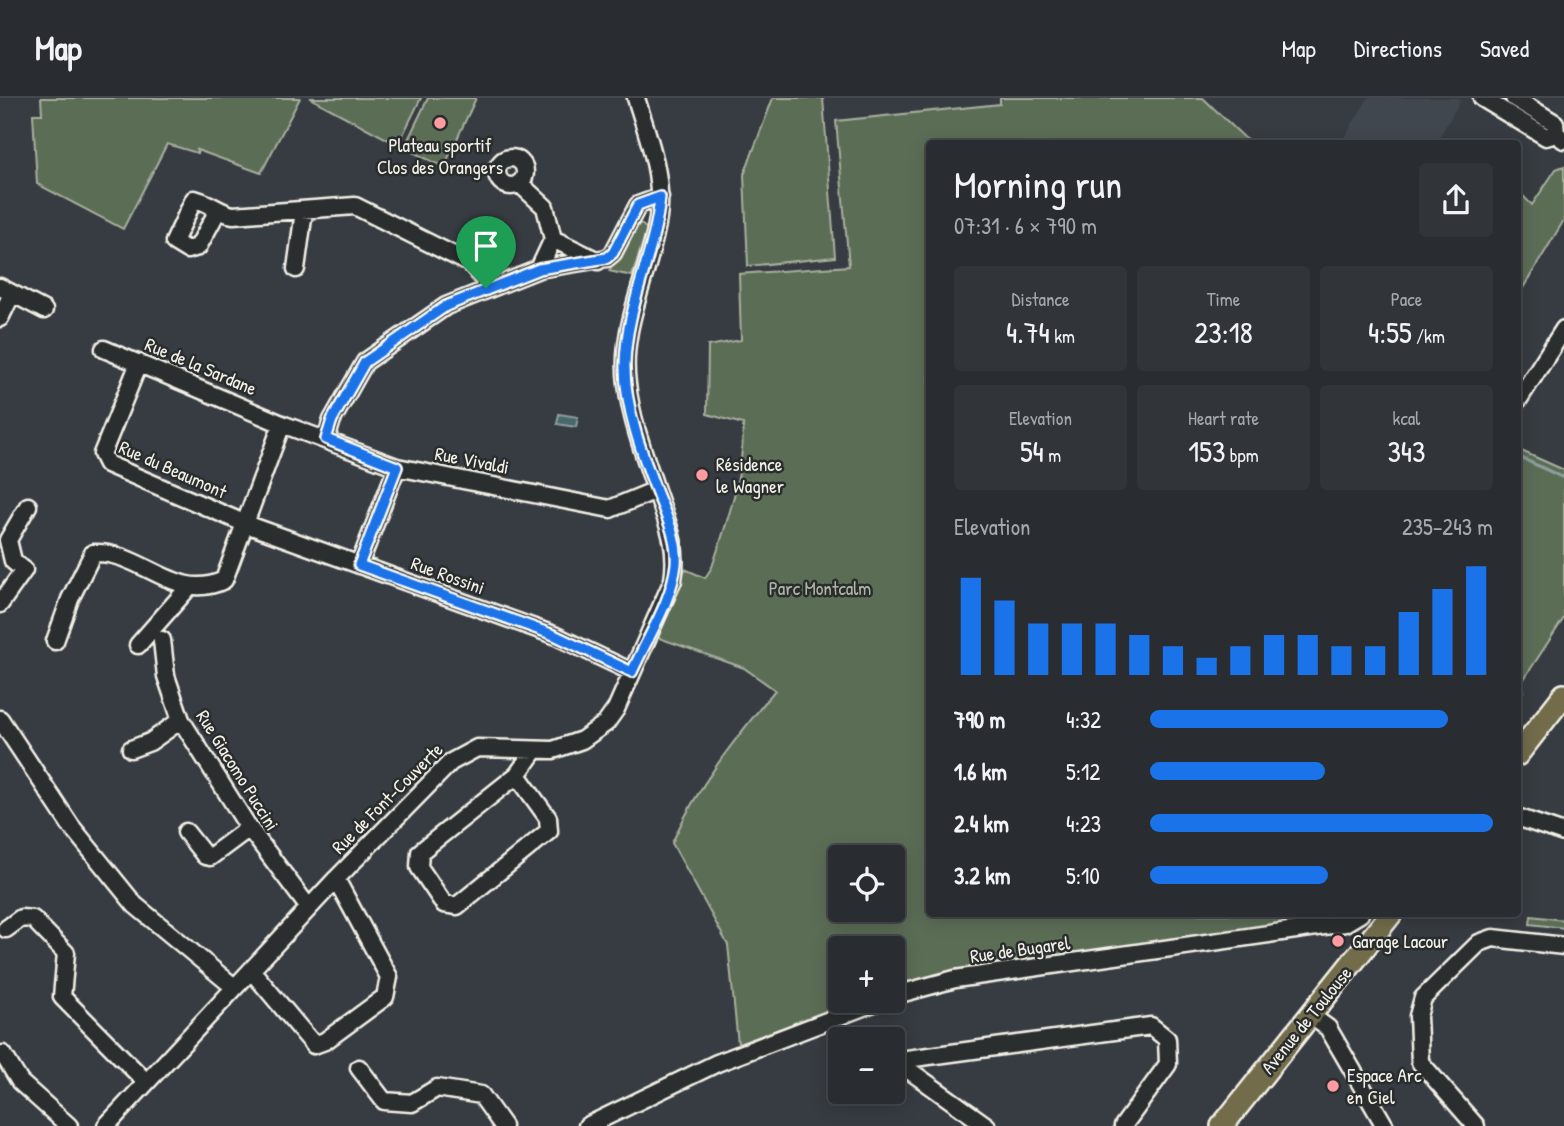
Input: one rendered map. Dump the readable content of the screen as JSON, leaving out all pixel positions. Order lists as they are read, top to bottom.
{
  "streets": {
    "main road": ["Avenue de Toulouse"],
    "street": [
      "Rue de la Sardane",
      "Rue Vivaldi",
      "Rue du Beaumont",
      "Rue Rossini",
      "Rue Giacomo Puccini",
      "Rue de Font-Couverte",
      "Rue de Bugarel"
    ]
  },
  "crossings": [
    ["Rue de la Sardane", "Rue Vivaldi"],
    ["Rue de la Sardane", "Rue du Beaumont"],
    ["Rue Vivaldi", "Rue de Font-Couverte"],
    ["Rue du Beaumont", "Rue Rossini"],
    ["Rue Rossini", "Rue de Font-Couverte"],
    ["Rue Giacomo Puccini", "Rue de Font-Couverte"]
  ],
  "parks": ["Parc Montcalm"],
  "places": [
    "Plateau sportif Clos des Orangers",
    "Résidence le Wagner",
    "Garage Lacour",
    "Espace Arc en Ciel"
  ],
  "page": {
    "header": "Map",
    "nav": ["Map", "Directions", "Saved"],
    "heading": ["Morning run", "07:31 · 6 × 790 m"],
    "stats": [
      ["Distance", "4.74 km"],
      ["Time", "23:18"],
      ["Pace", "4:55 /km"],
      ["Elevation", "54 m"],
      ["Heart rate", "153 bpm"],
      ["kcal", "343"]
    ],
    "chart": ["Elevation", "235–243 m"],
    "list": [
      {
        "name": "790 m",
        "note": "4:32"
      },
      {
        "name": "1.6 km",
        "note": "5:12"
      },
      {
        "name": "2.4 km",
        "note": "4:23"
      },
      {
        "name": "3.2 km",
        "note": "5:10"
      }
    ],
    "map_buttons": ["+", "−"]
  }
}
